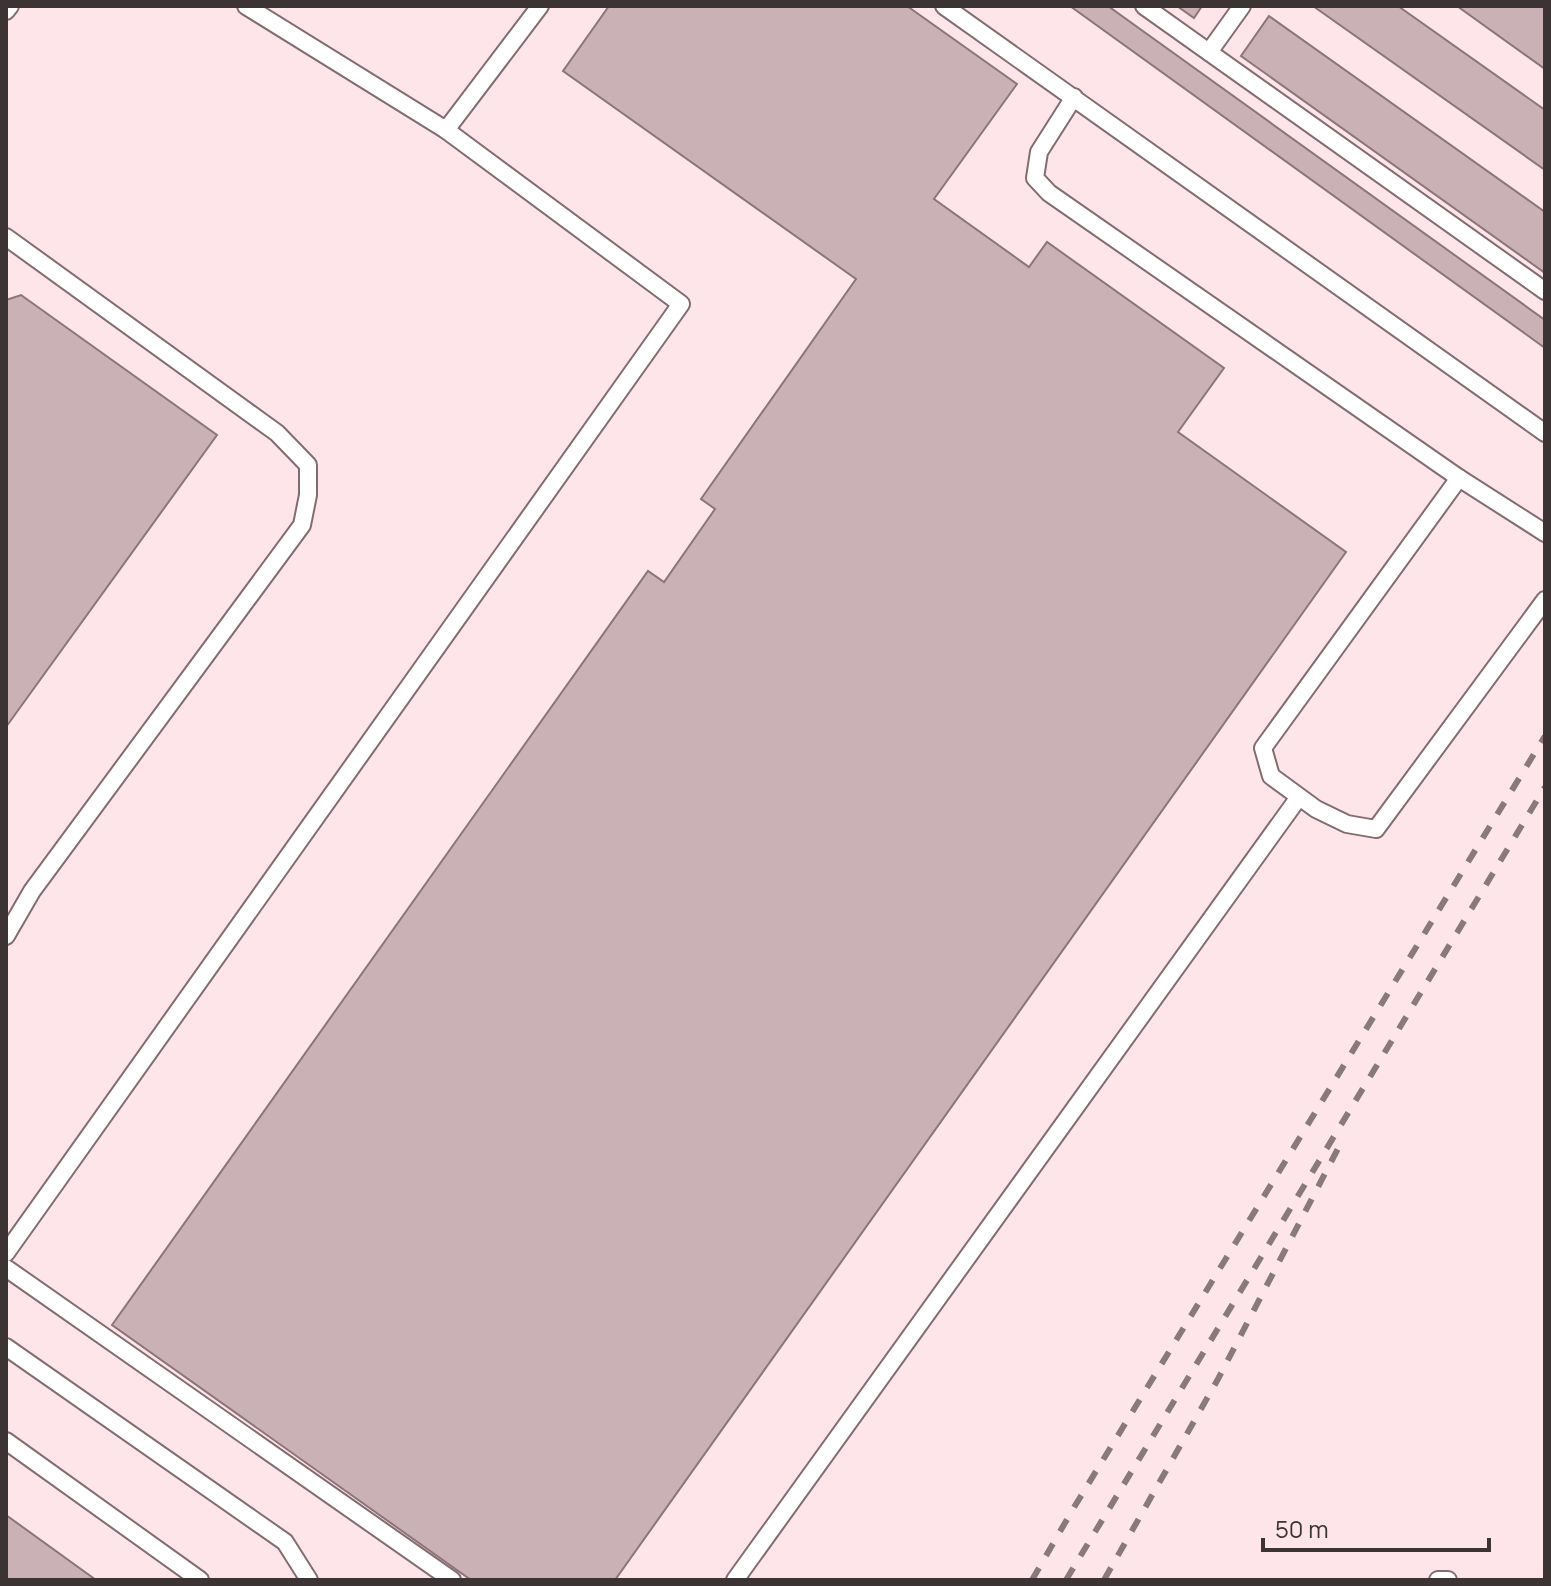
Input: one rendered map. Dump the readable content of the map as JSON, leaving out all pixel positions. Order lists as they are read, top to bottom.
{
  "scale_bar": "50 m"
}
